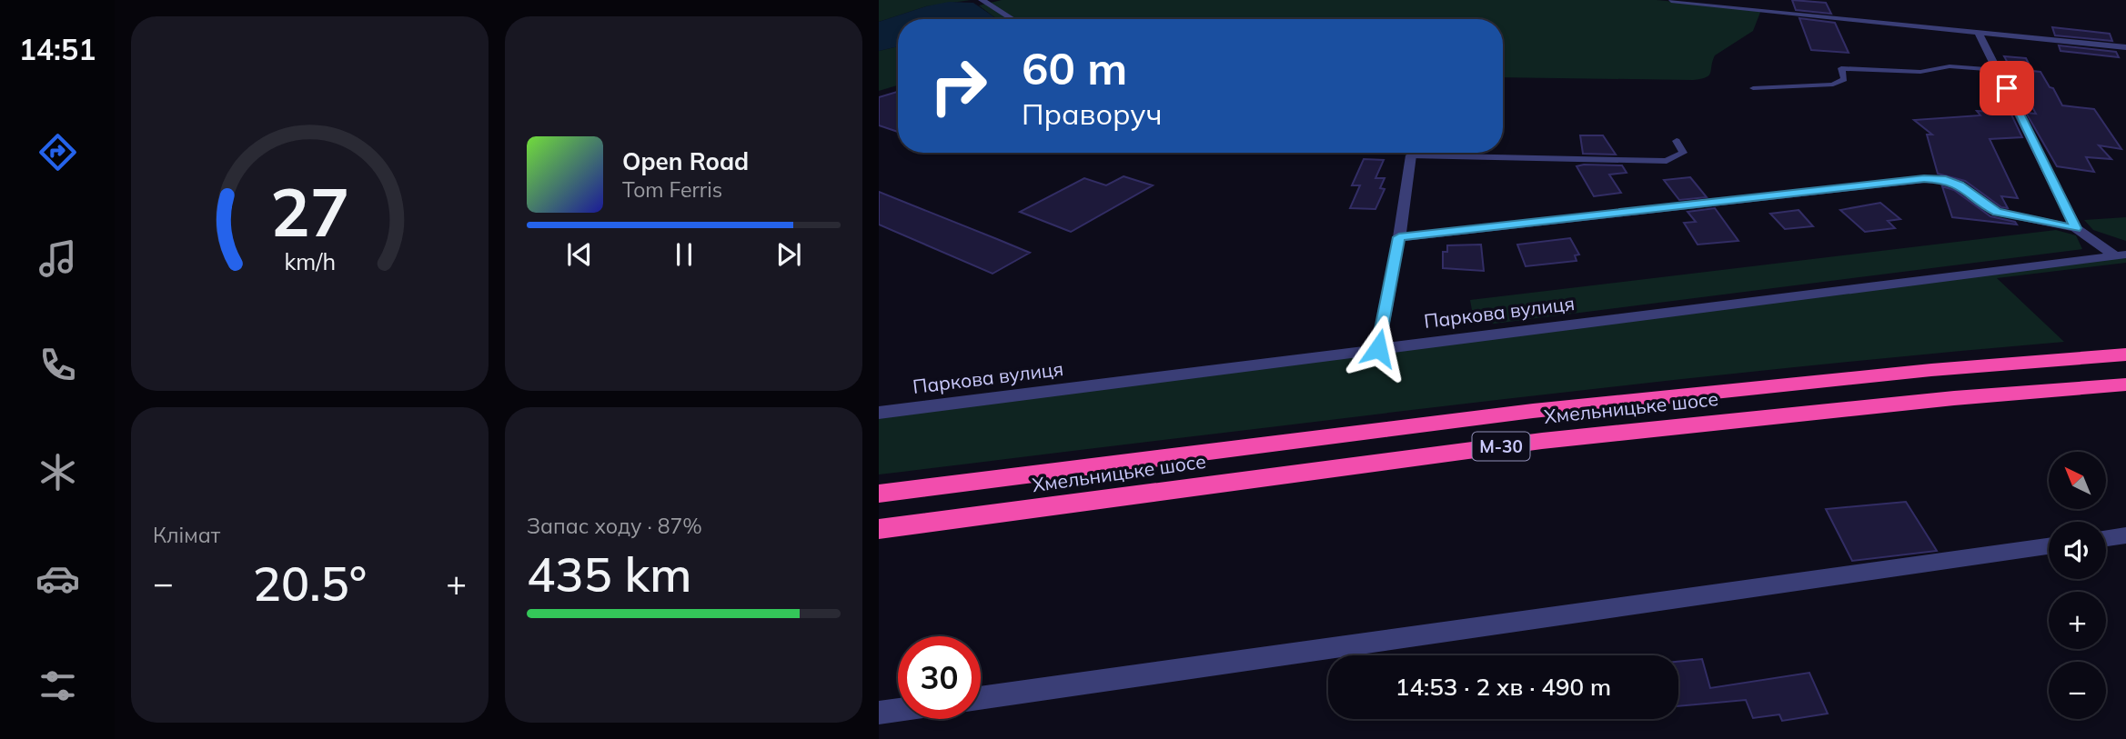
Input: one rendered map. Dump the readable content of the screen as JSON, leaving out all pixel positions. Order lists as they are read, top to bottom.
{
  "streets": {
    "highway": ["Хмельницьке шосе", "М-30"],
    "street": ["Паркова вулиця"]
  },
  "north": "top left",
  "page": {
    "tabs": "14:51",
    "turn": ["60 m", "Праворуч"],
    "song": ["Open Road", "Tom Ferris"],
    "tile": [
      "Клімат",
      ["Запас ходу · 87%", "435 km"]
    ],
    "map_buttons": ["+", "−"],
    "heat": ["−", "20.5°", "+"],
    "limit": "30",
    "trip": "14:53 · 2 хв · 490 m",
    "gauge": ["27", "km/h"]
  }
}
